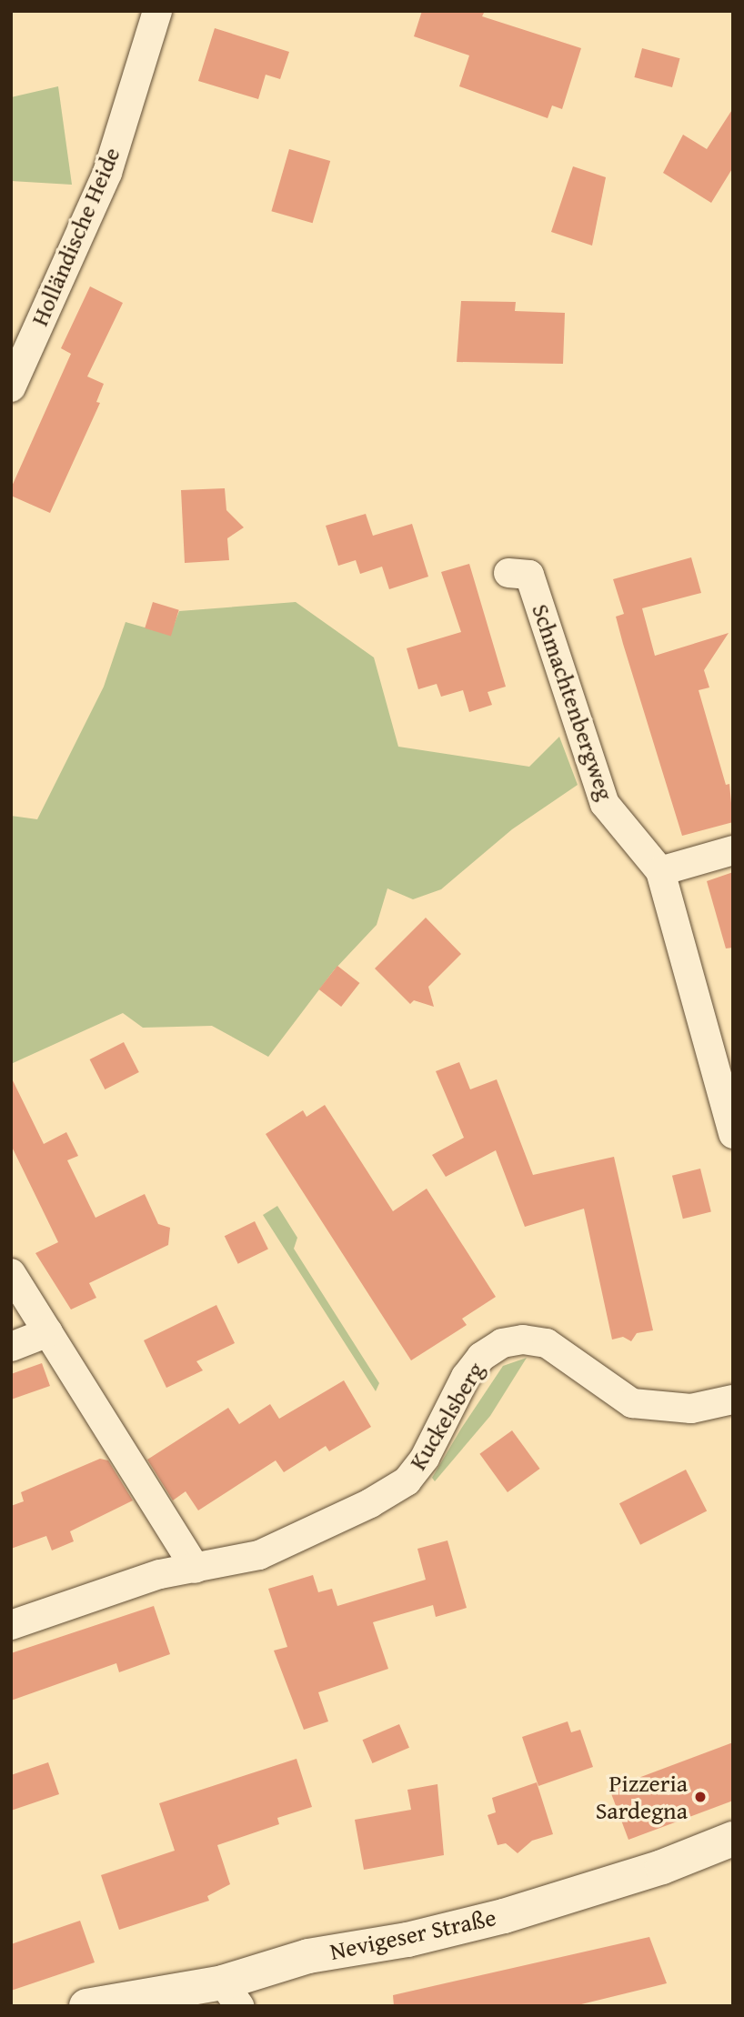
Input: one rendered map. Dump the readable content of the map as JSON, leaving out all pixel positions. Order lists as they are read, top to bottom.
{
  "streets": {
    "main road": ["Nevigeser Straße"],
    "street": ["Holländische Heide", "Schmachtenbergweg", "Kuckelsberg"]
  },
  "places": ["Pizzeria Sardegna"]
}
